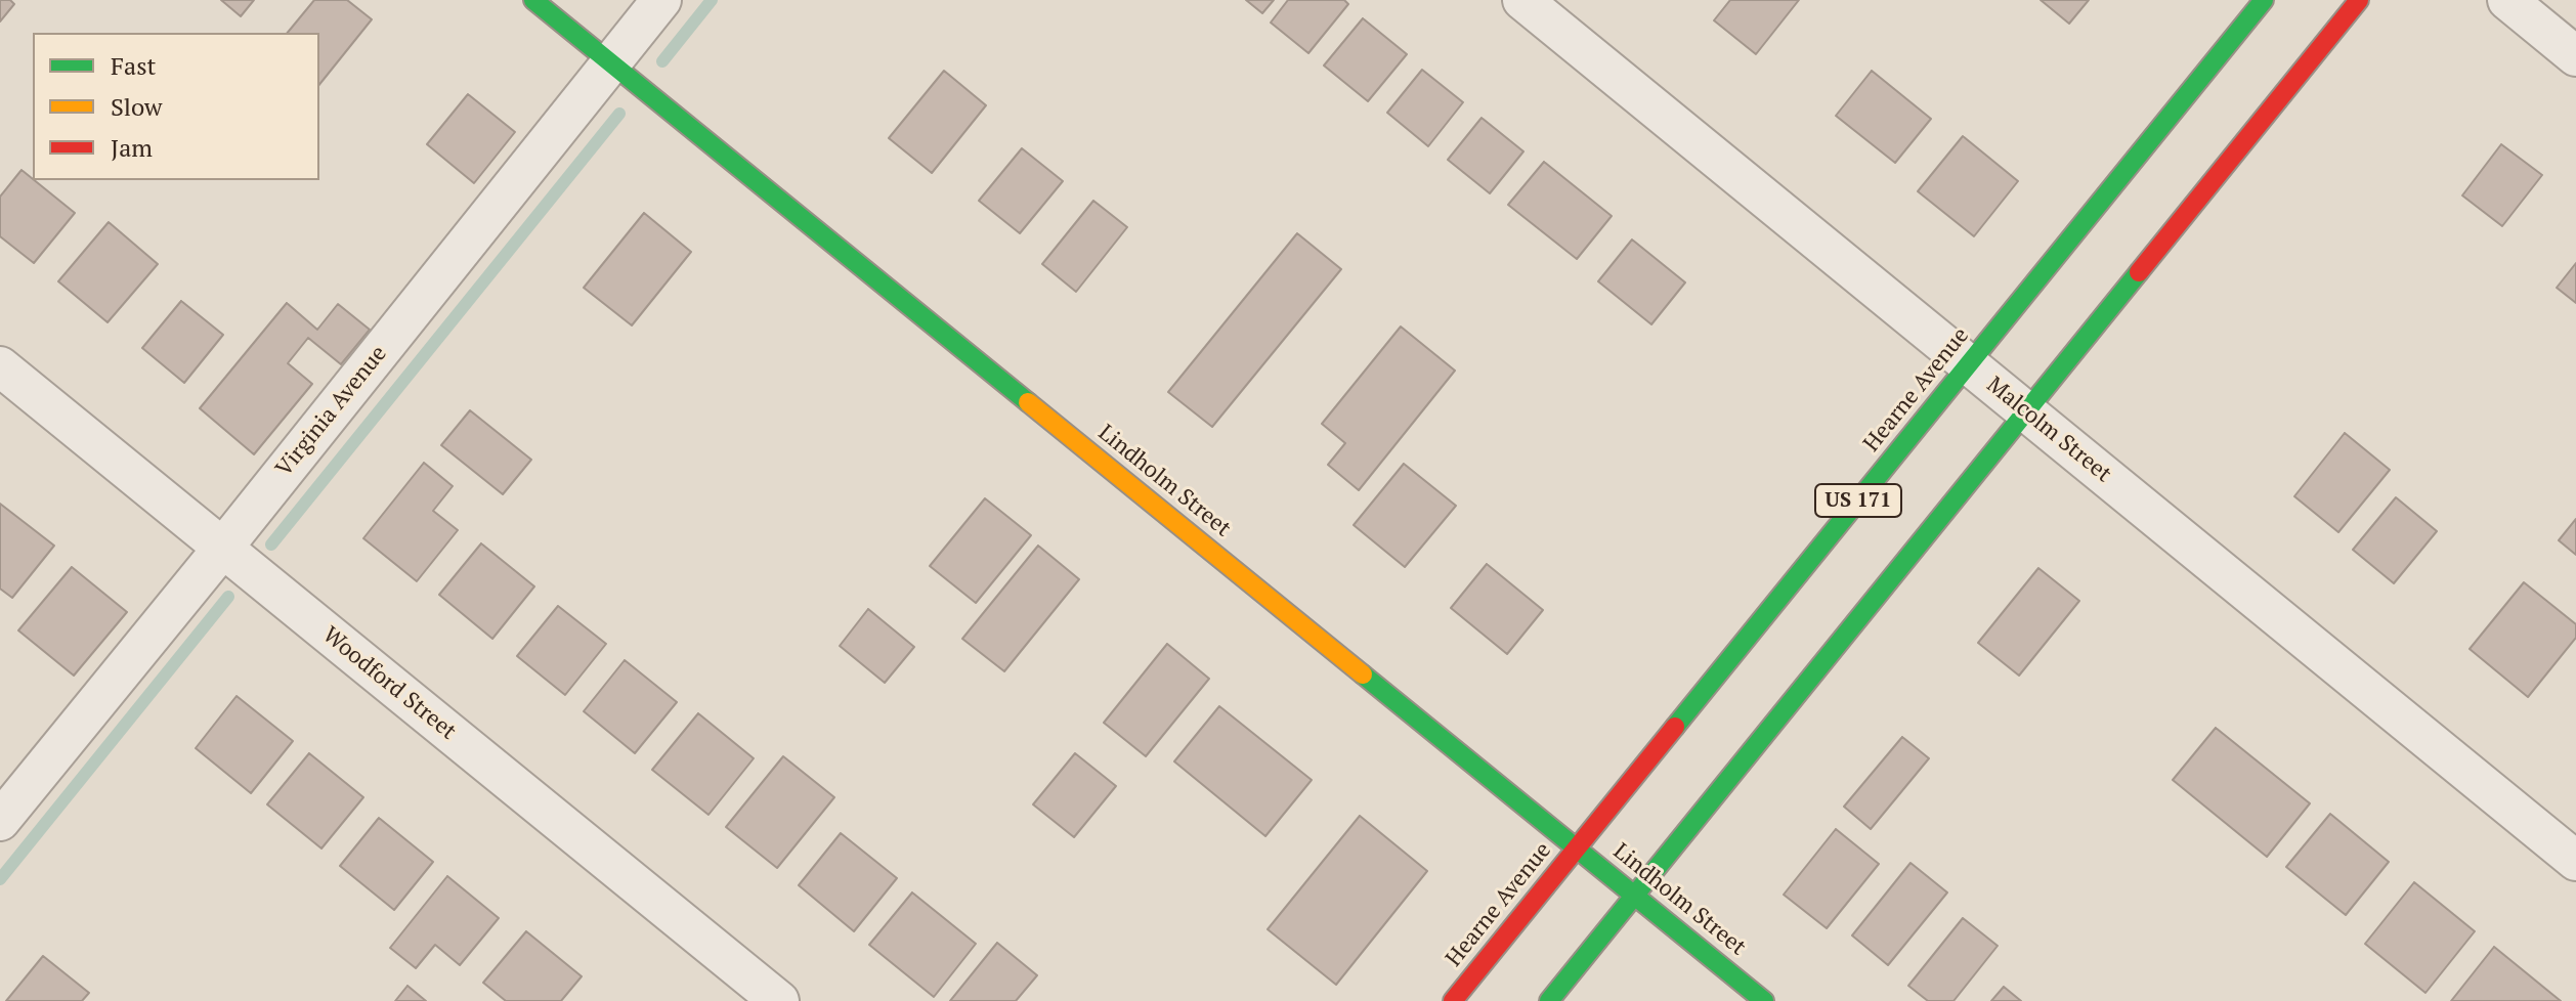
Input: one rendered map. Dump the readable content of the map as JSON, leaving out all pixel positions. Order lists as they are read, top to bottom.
{
  "streets": {
    "main road": ["Hearne Avenue", "Lindholm Street", "US 171"],
    "street": ["Virginia Avenue", "Malcolm Street", "Woodford Street"]
  },
  "crossings": [
    ["Hearne Avenue", "Malcolm Street"],
    ["Hearne Avenue", "Lindholm Street"],
    ["Virginia Avenue", "Lindholm Street"],
    ["Virginia Avenue", "Woodford Street"],
    ["Malcolm Street", "US 171"],
    ["Lindholm Street", "US 171"]
  ],
  "legend": ["Fast", "Slow", "Jam"]
}
